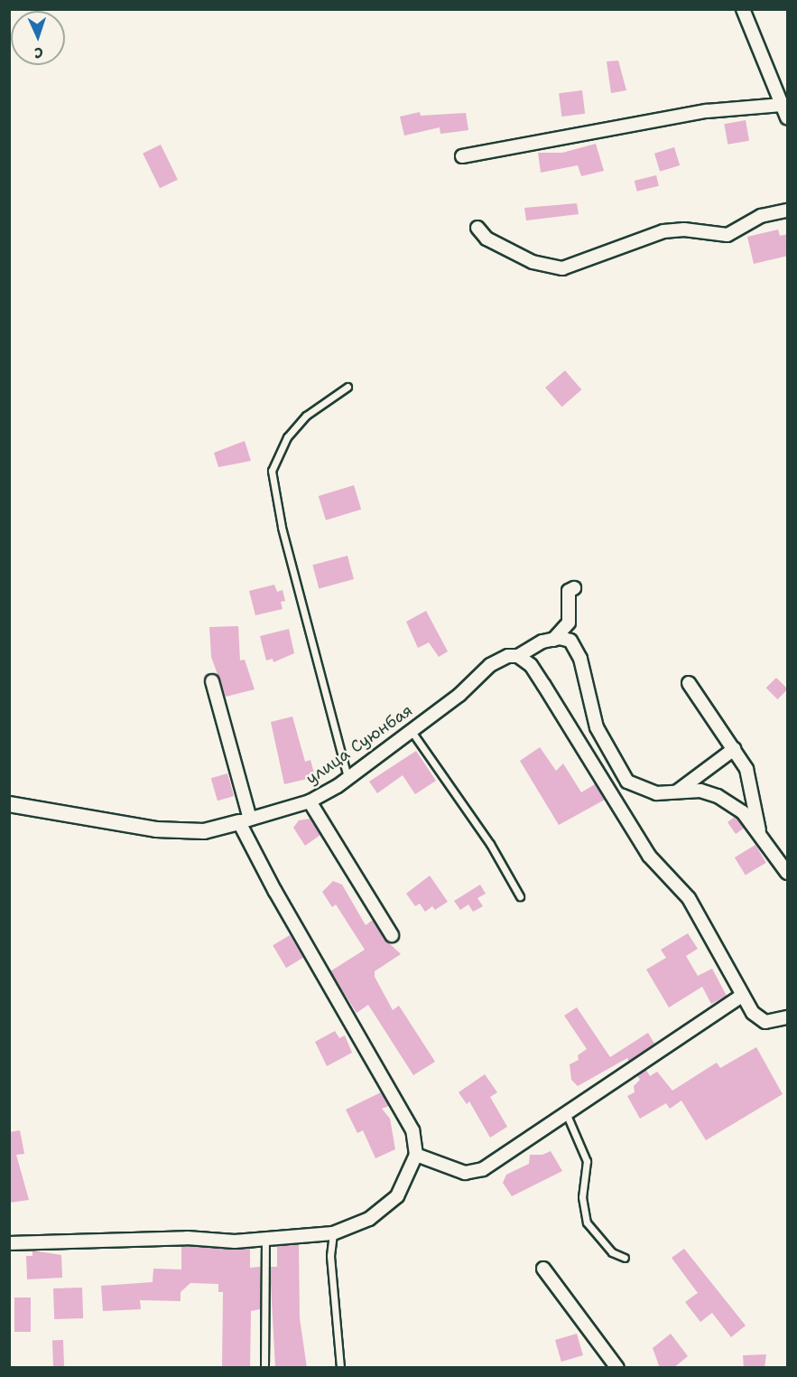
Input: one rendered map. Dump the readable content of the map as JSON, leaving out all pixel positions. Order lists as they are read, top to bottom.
{
  "streets": {
    "street": ["улица Суюнбая"]
  },
  "north": "bottom"
}
